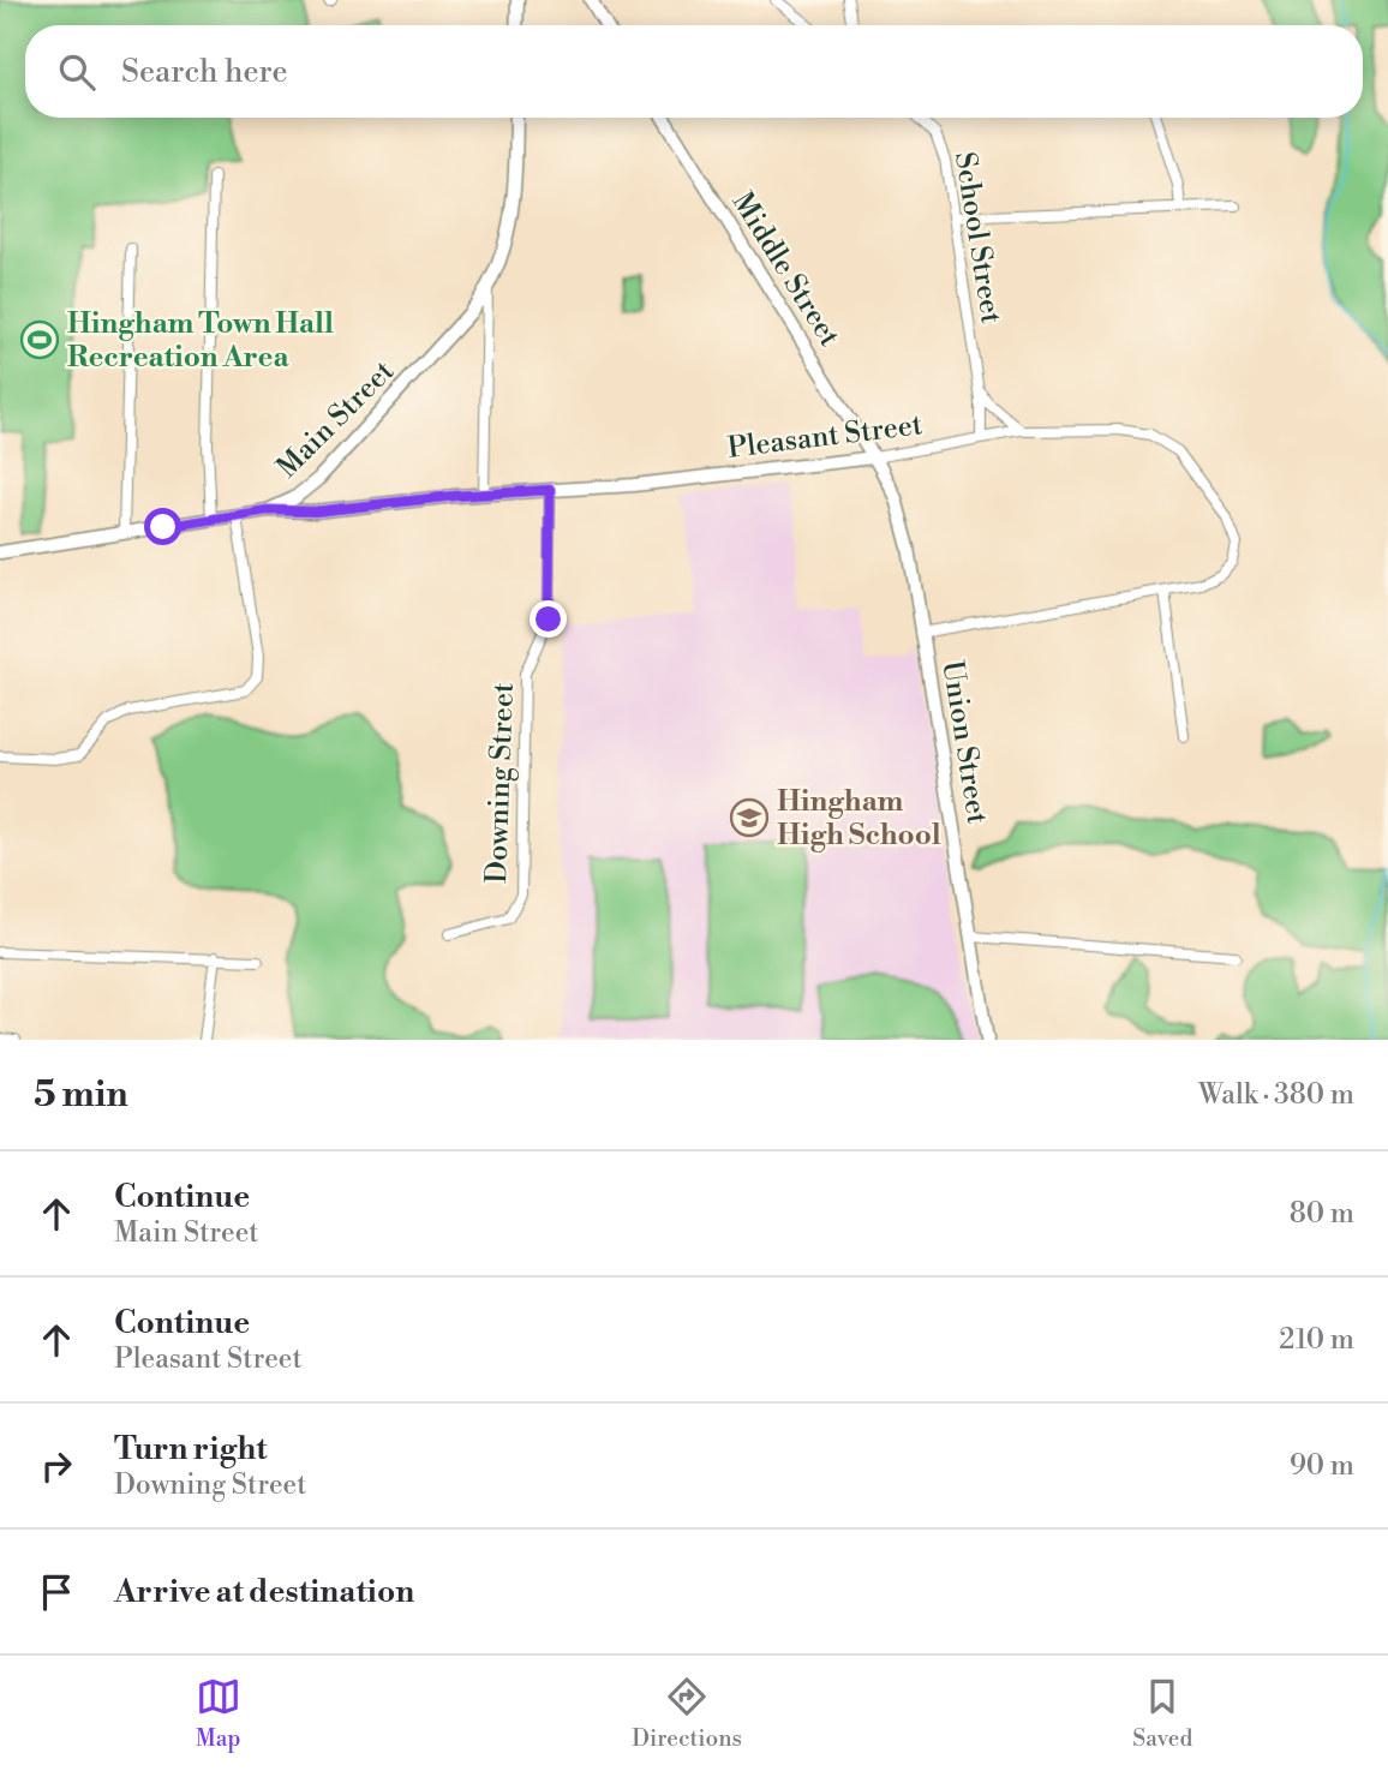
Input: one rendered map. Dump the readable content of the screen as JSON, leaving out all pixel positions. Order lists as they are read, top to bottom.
{
  "streets": {
    "street": [
      "School Street",
      "Middle Street",
      "Main Street",
      "Pleasant Street",
      "Union Street",
      "Downing Street"
    ]
  },
  "crossings": [
    ["School Street", "Pleasant Street"],
    ["Middle Street", "Pleasant Street"],
    ["Middle Street", "Union Street"],
    ["Main Street", "Pleasant Street"],
    ["Pleasant Street", "Union Street"],
    ["Pleasant Street", "Downing Street"]
  ],
  "places": {
    "sports": ["Hingham Town Hall Recreation Area"],
    "school or university": ["Hingham High School"]
  },
  "page": {
    "search": "Search here",
    "heading": ["5 min", "Walk · 380 m"],
    "list": [
      ["Continue", "Main Street", "80 m"],
      ["Continue", "Pleasant Street", "210 m"],
      ["Turn right", "Downing Street", "90 m"],
      "Arrive at destination"
    ],
    "nav": ["Map", "Directions", "Saved"]
  }
}
